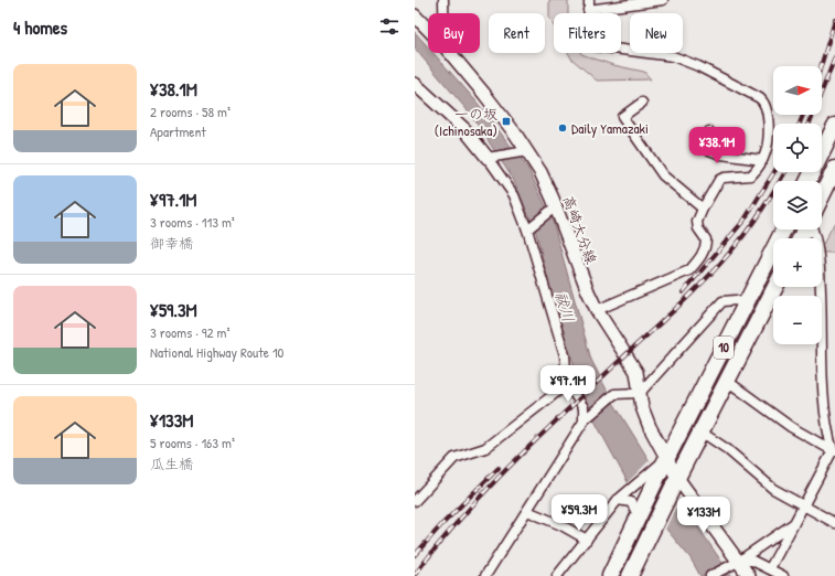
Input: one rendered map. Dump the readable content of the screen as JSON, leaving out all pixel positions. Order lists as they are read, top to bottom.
{
  "streets": {
    "highway": ["10"],
    "main road": ["高崎大分線"]
  },
  "crossings": [
    ["高崎大分線", "10"]
  ],
  "water": ["祓川"],
  "places": {
    "transit": ["一の坂 (Ichinosaka)"],
    "other": ["Daily Yamazaki"]
  },
  "north": "right",
  "page": {
    "heading": "4 homes",
    "chip": [
      "Buy",
      "Rent",
      "Filters",
      "New"
    ],
    "list": [
      {
        "name": "¥38.1M",
        "note": "2 rooms · 58 m² · Apartment"
      },
      {
        "name": "¥97.1M",
        "note": "3 rooms · 113 m² · 御幸橋"
      },
      {
        "name": "¥59.3M",
        "note": "3 rooms · 92 m² · National Highway Route 10"
      },
      {
        "name": "¥133M",
        "note": "5 rooms · 163 m² · 瓜生橋"
      }
    ],
    "map_buttons": ["+", "−"],
    "price": [
      "¥38.1M",
      "¥97.1M",
      "¥59.3M",
      "¥133M"
    ]
  }
}
